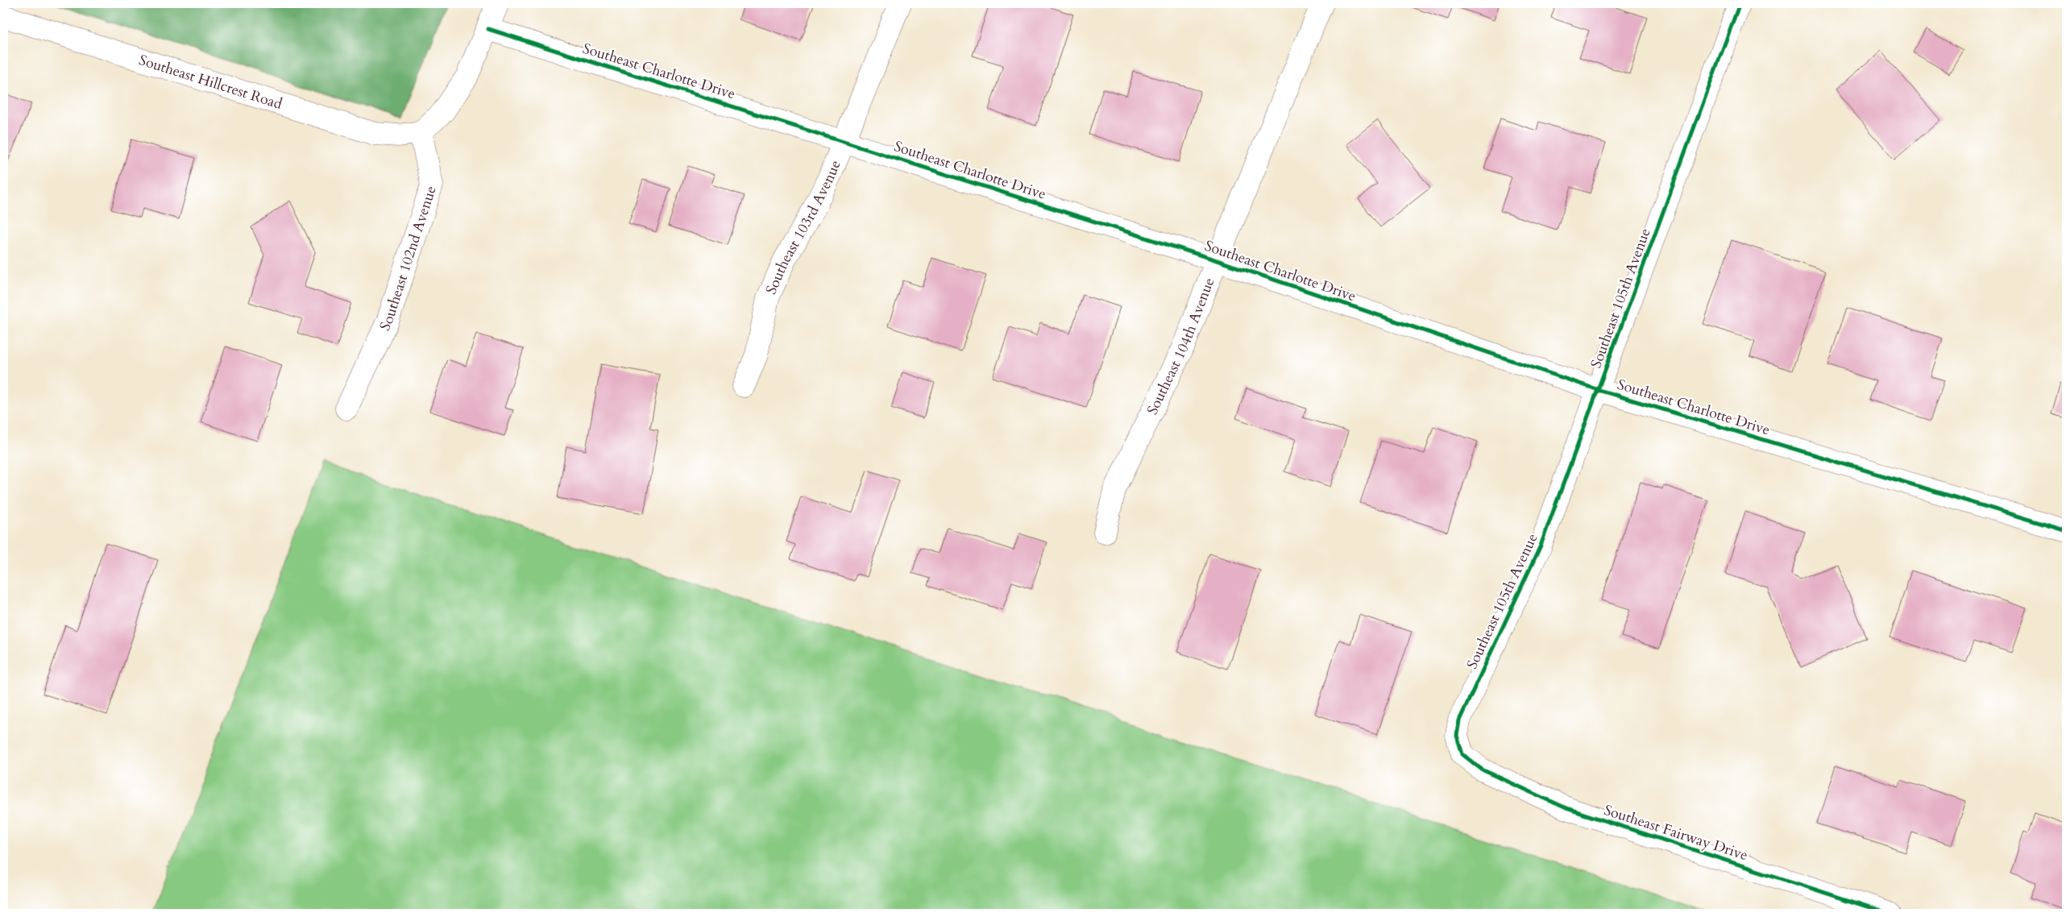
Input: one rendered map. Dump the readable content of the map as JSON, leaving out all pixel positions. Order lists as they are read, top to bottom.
{
  "streets": {
    "street": [
      "Southeast Charlotte Drive",
      "Southeast Hillcrest Road",
      "Southeast 103rd Avenue",
      "Southeast 102nd Avenue",
      "Southeast 105th Avenue",
      "Southeast 104th Avenue",
      "Southeast Fairway Drive"
    ]
  },
  "crossings": [
    ["Southeast Charlotte Drive", "Southeast 103rd Avenue"],
    ["Southeast Charlotte Drive", "Southeast 105th Avenue"],
    ["Southeast Charlotte Drive", "Southeast 104th Avenue"],
    ["Southeast Hillcrest Road", "Southeast 102nd Avenue"],
    ["Southeast 105th Avenue", "Southeast Fairway Drive"]
  ]
}
